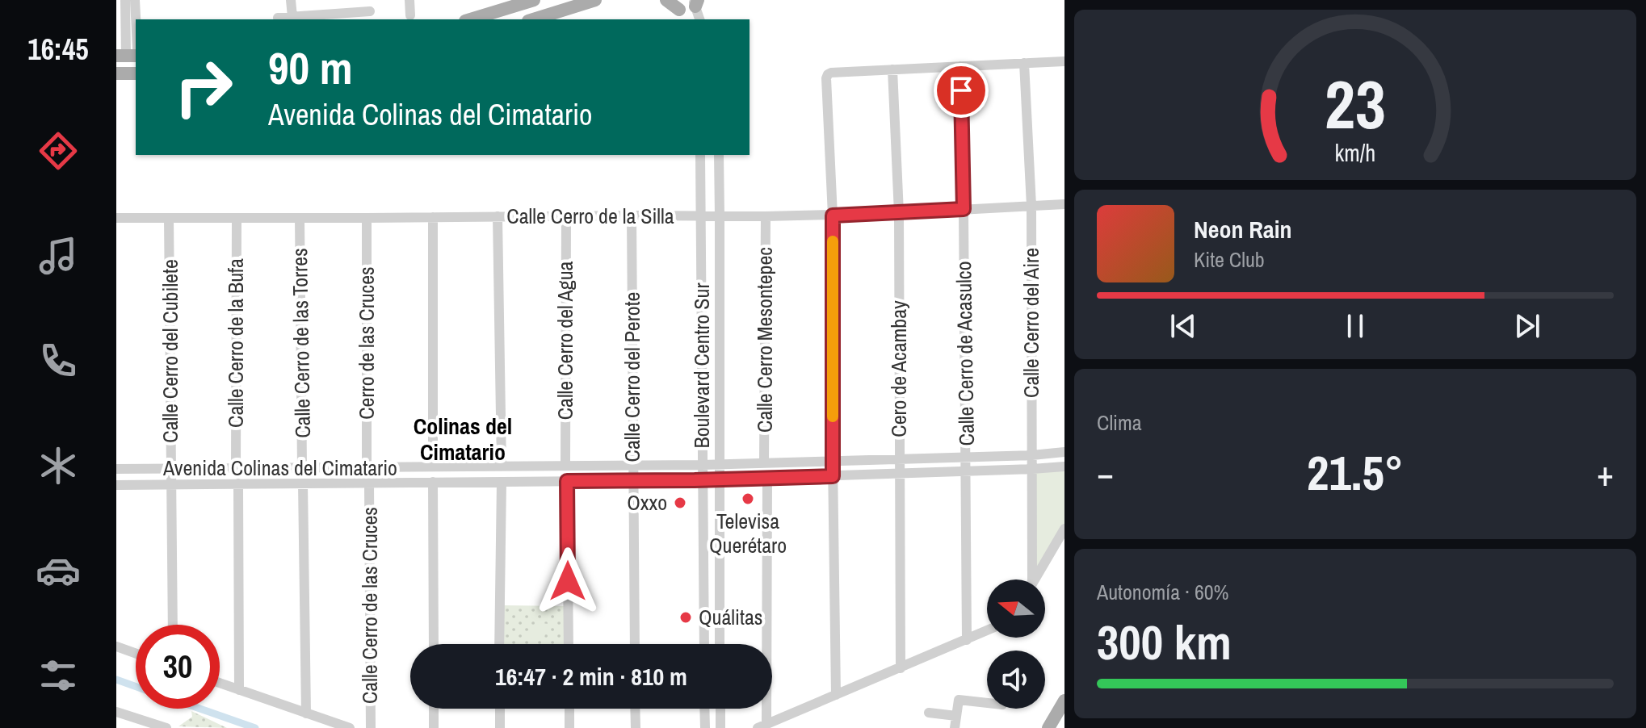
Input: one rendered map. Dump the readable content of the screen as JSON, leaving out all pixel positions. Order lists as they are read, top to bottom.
{
  "streets": {
    "street": [
      "Calle Cerro de la Silla",
      "Calle Cerro del Aire",
      "Calle Cerro Mesontepec",
      "Calle Cerro del Agua",
      "Calle Cerro de la Bufa",
      "Calle Cerro de las Torres",
      "Cerro de las Cruces",
      "Calle Cerro del Cubilete",
      "Calle Cerro de Acasulco",
      "Boulevard Centro Sur",
      "Cero de Acambay",
      "Calle Cerro del Perote",
      "Avenida Colinas del Cimatario",
      "Calle Cerro de las Cruces"
    ]
  },
  "crossings": [
    ["Calle Cerro de la Silla", "Calle Cerro del Aire"],
    ["Calle Cerro de la Silla", "Calle Cerro Mesontepec"],
    ["Calle Cerro de la Silla", "Calle Cerro del Agua"],
    ["Calle Cerro de la Silla", "Calle Cerro de la Bufa"],
    ["Calle Cerro de la Silla", "Calle Cerro de las Torres"],
    ["Calle Cerro de la Silla", "Cerro de las Cruces"],
    ["Calle Cerro de la Silla", "Calle Cerro del Cubilete"],
    ["Calle Cerro de la Silla", "Calle Cerro de Acasulco"],
    ["Calle Cerro de la Silla", "Boulevard Centro Sur"],
    ["Calle Cerro de la Silla", "Cero de Acambay"],
    ["Calle Cerro de la Silla", "Calle Cerro del Perote"],
    ["Calle Cerro del Aire", "Avenida Colinas del Cimatario"],
    ["Calle Cerro Mesontepec", "Avenida Colinas del Cimatario"],
    ["Calle Cerro del Agua", "Avenida Colinas del Cimatario"],
    ["Calle Cerro de la Bufa", "Avenida Colinas del Cimatario"],
    ["Calle Cerro de las Torres", "Avenida Colinas del Cimatario"],
    ["Cerro de las Cruces", "Avenida Colinas del Cimatario"],
    ["Calle Cerro del Cubilete", "Avenida Colinas del Cimatario"],
    ["Calle Cerro de Acasulco", "Avenida Colinas del Cimatario"],
    ["Boulevard Centro Sur", "Avenida Colinas del Cimatario"],
    ["Cero de Acambay", "Avenida Colinas del Cimatario"],
    ["Calle Cerro del Perote", "Avenida Colinas del Cimatario"],
    ["Avenida Colinas del Cimatario", "Calle Cerro de las Cruces"]
  ],
  "districts": ["Colinas del Cimatario"],
  "places": ["Televisa Querétaro", "Oxxo", "Quálitas"],
  "north": "left",
  "page": {
    "tabs": "16:45",
    "turn": ["90 m", "Avenida Colinas del Cimatario"],
    "song": ["Neon Rain", "Kite Club"],
    "tile": [
      "Clima",
      ["Autonomía · 60%", "300 km"]
    ],
    "heat": ["−", "21.5°", "+"],
    "limit": "30",
    "trip": "16:47 · 2 min · 810 m",
    "gauge": ["23", "km/h"]
  }
}
